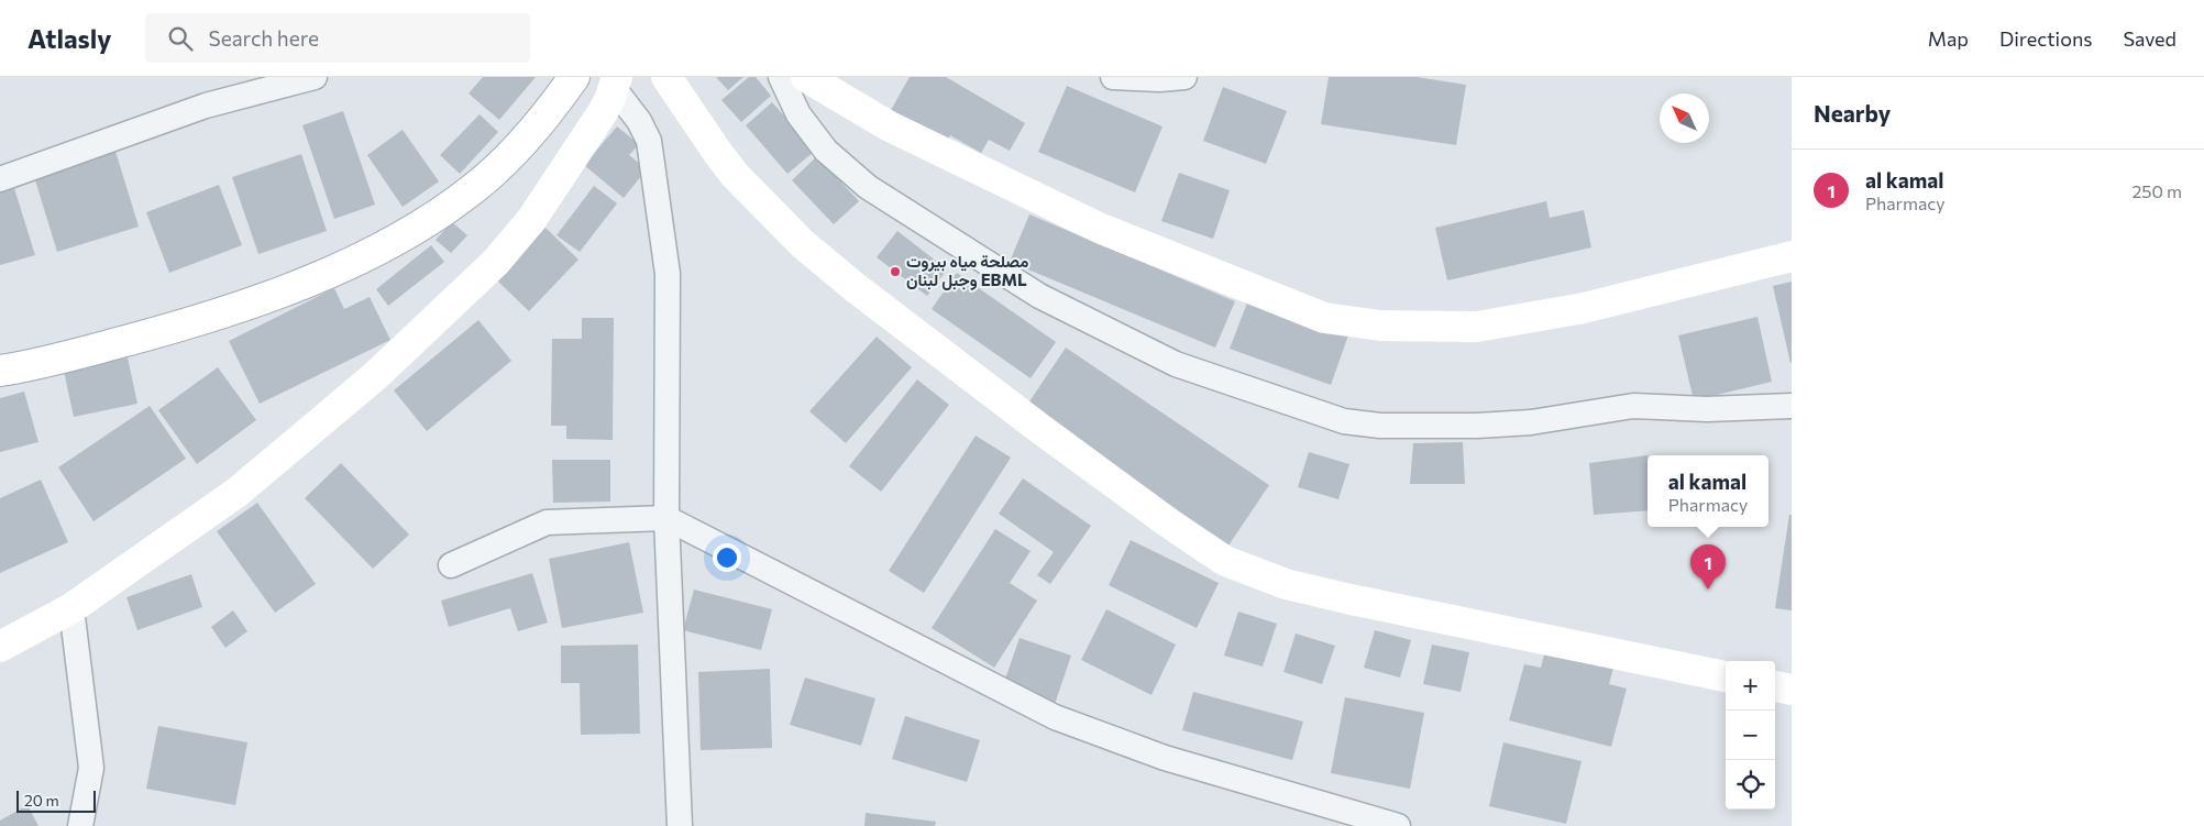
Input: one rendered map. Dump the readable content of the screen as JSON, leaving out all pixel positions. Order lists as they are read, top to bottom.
{
  "places": ["مصلحة مياه بيروت وجبل لبنان EBML"],
  "scale_bar": "20 m",
  "north": "top left",
  "page": {
    "header": "Atlasly",
    "search": "Search here",
    "nav": ["Map", "Directions", "Saved"],
    "heading": "Nearby",
    "list": [
      {
        "mark": "1",
        "name": "al kamal",
        "note": "Pharmacy",
        "value": "250 m"
      }
    ],
    "popup": ["al kamal", "Pharmacy"],
    "pins": "1",
    "map_buttons": ["+", "−"],
    "scale": "20 m"
  }
}
